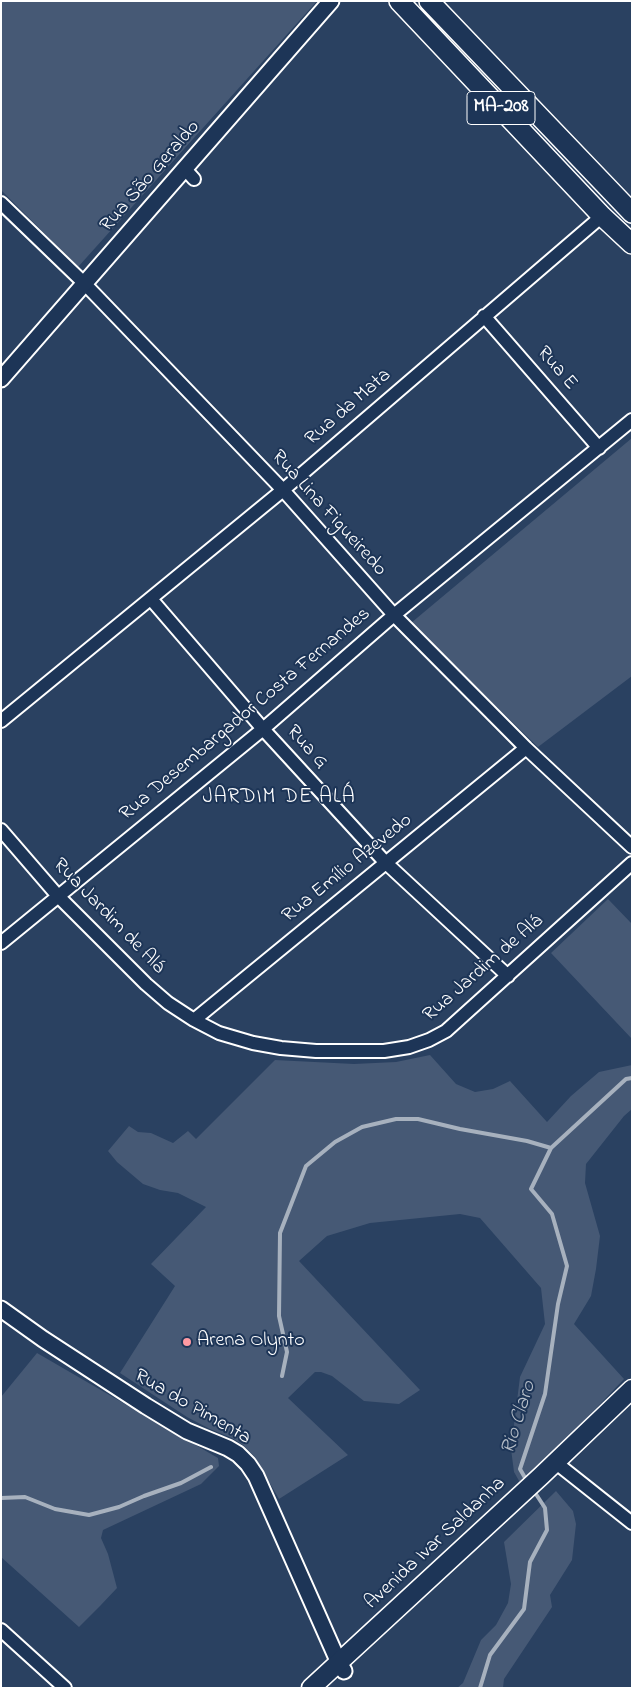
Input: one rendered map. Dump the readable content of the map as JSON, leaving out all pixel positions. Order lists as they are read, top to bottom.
{
  "streets": {
    "main road": ["MA-208", "Avenida Ivar Saldanha"],
    "street": [
      "Rua São Geraldo",
      "Rua E",
      "Rua da Mata",
      "Rua Lina Figueiredo",
      "Rua Desembargador Costa Fernandes",
      "Rua G",
      "Rua Emílio Azevedo",
      "Rua Jardim de Alá",
      "Rua do Pimenta"
    ]
  },
  "crossings": [
    ["MA-208", "Rua da Mata"],
    ["Rua São Geraldo", "Rua Lina Figueiredo"],
    ["Rua E", "Rua da Mata"],
    ["Rua E", "Rua Desembargador Costa Fernandes"],
    ["Rua da Mata", "Rua Lina Figueiredo"],
    ["Rua da Mata", "Rua G"],
    ["Rua Lina Figueiredo", "Rua Desembargador Costa Fernandes"],
    ["Rua Lina Figueiredo", "Rua Emílio Azevedo"],
    ["Rua Desembargador Costa Fernandes", "Rua G"],
    ["Rua Desembargador Costa Fernandes", "Rua Jardim de Alá"],
    ["Rua G", "Rua Emílio Azevedo"],
    ["Rua G", "Rua Jardim de Alá"],
    ["Rua Emílio Azevedo", "Rua Jardim de Alá"],
    ["Rua do Pimenta", "Avenida Ivar Saldanha"]
  ],
  "districts": ["JARDIM DE ALÁ"],
  "water": ["Rio Claro"],
  "places": ["Arena Olynto"]
}
